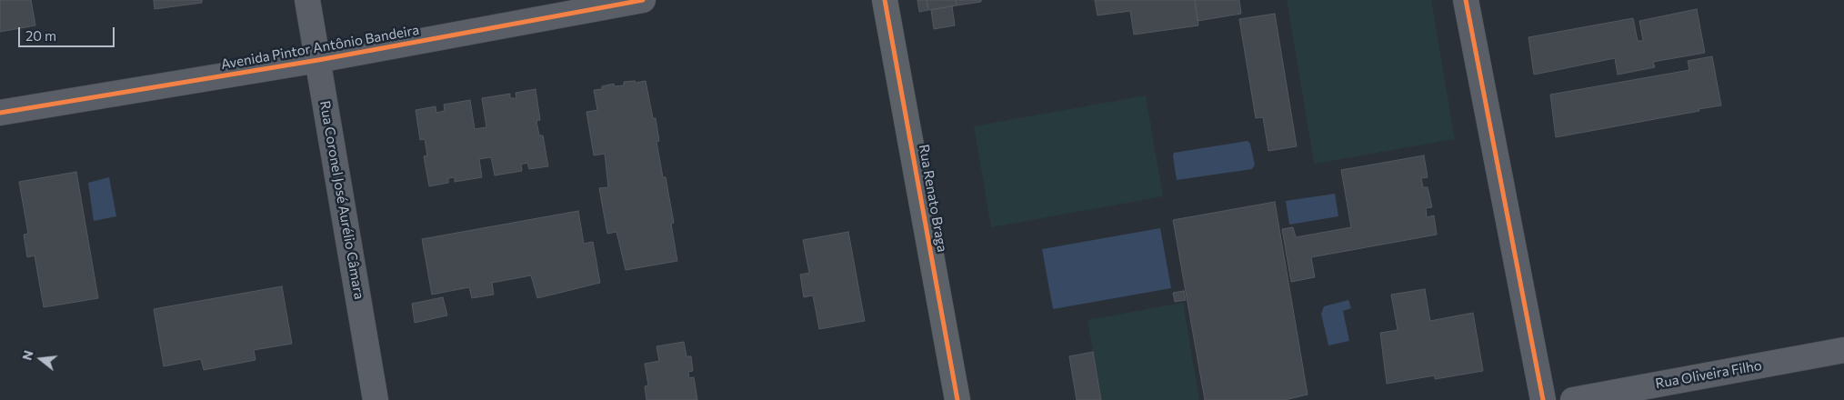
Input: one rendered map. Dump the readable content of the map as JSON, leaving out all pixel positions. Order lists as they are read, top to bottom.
{
  "streets": {
    "main road": ["Rua Renato Braga"],
    "street": ["Avenida Pintor Antônio Bandeira", "Rua Coronel José Aurélio Câmara", "Rua Oliveira Filho"]
  },
  "crossings": [
    ["Avenida Pintor Antônio Bandeira", "Rua Coronel José Aurélio Câmara"]
  ],
  "scale_bar": "20 m",
  "north": "left"
}
